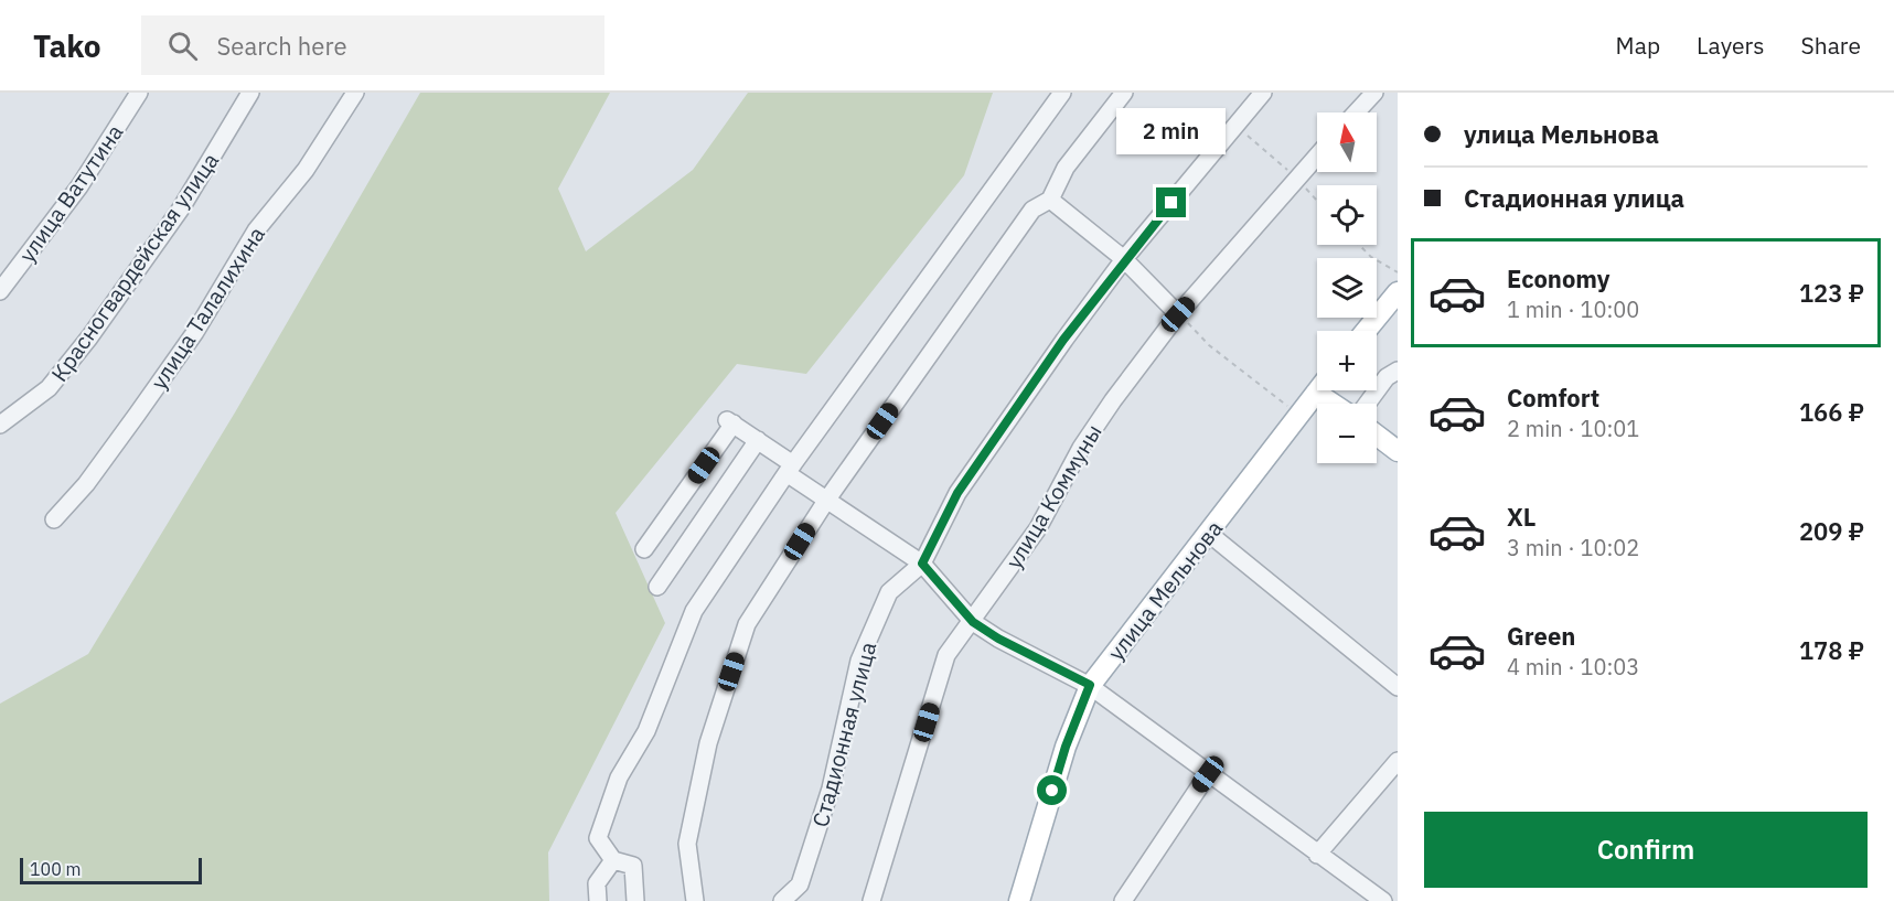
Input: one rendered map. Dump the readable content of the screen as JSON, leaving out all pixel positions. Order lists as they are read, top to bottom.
{
  "streets": {
    "main road": ["улица Мельнова"],
    "street": [
      "улица Ватутина",
      "Красногвардейская улица",
      "улица Талалихина",
      "улица Коммуны",
      "Стадионная улица"
    ]
  },
  "scale_bar": "100 m",
  "north": "top",
  "page": {
    "header": "Tako",
    "search": "Search here",
    "nav": ["Map", "Layers", "Share"],
    "banner": ["улица Мельнова", "Стадионная улица"],
    "bubble": "2 min",
    "map_buttons": ["+", "−"],
    "list": [
      {
        "name": "Economy",
        "note": "1 min · 10:00",
        "value": "123 ₽"
      },
      {
        "name": "Comfort",
        "note": "2 min · 10:01",
        "value": "166 ₽"
      },
      {
        "name": "XL",
        "note": "3 min · 10:02",
        "value": "209 ₽"
      },
      {
        "name": "Green",
        "note": "4 min · 10:03",
        "value": "178 ₽"
      }
    ],
    "buttons": "Confirm",
    "scale": "100 m"
  }
}
